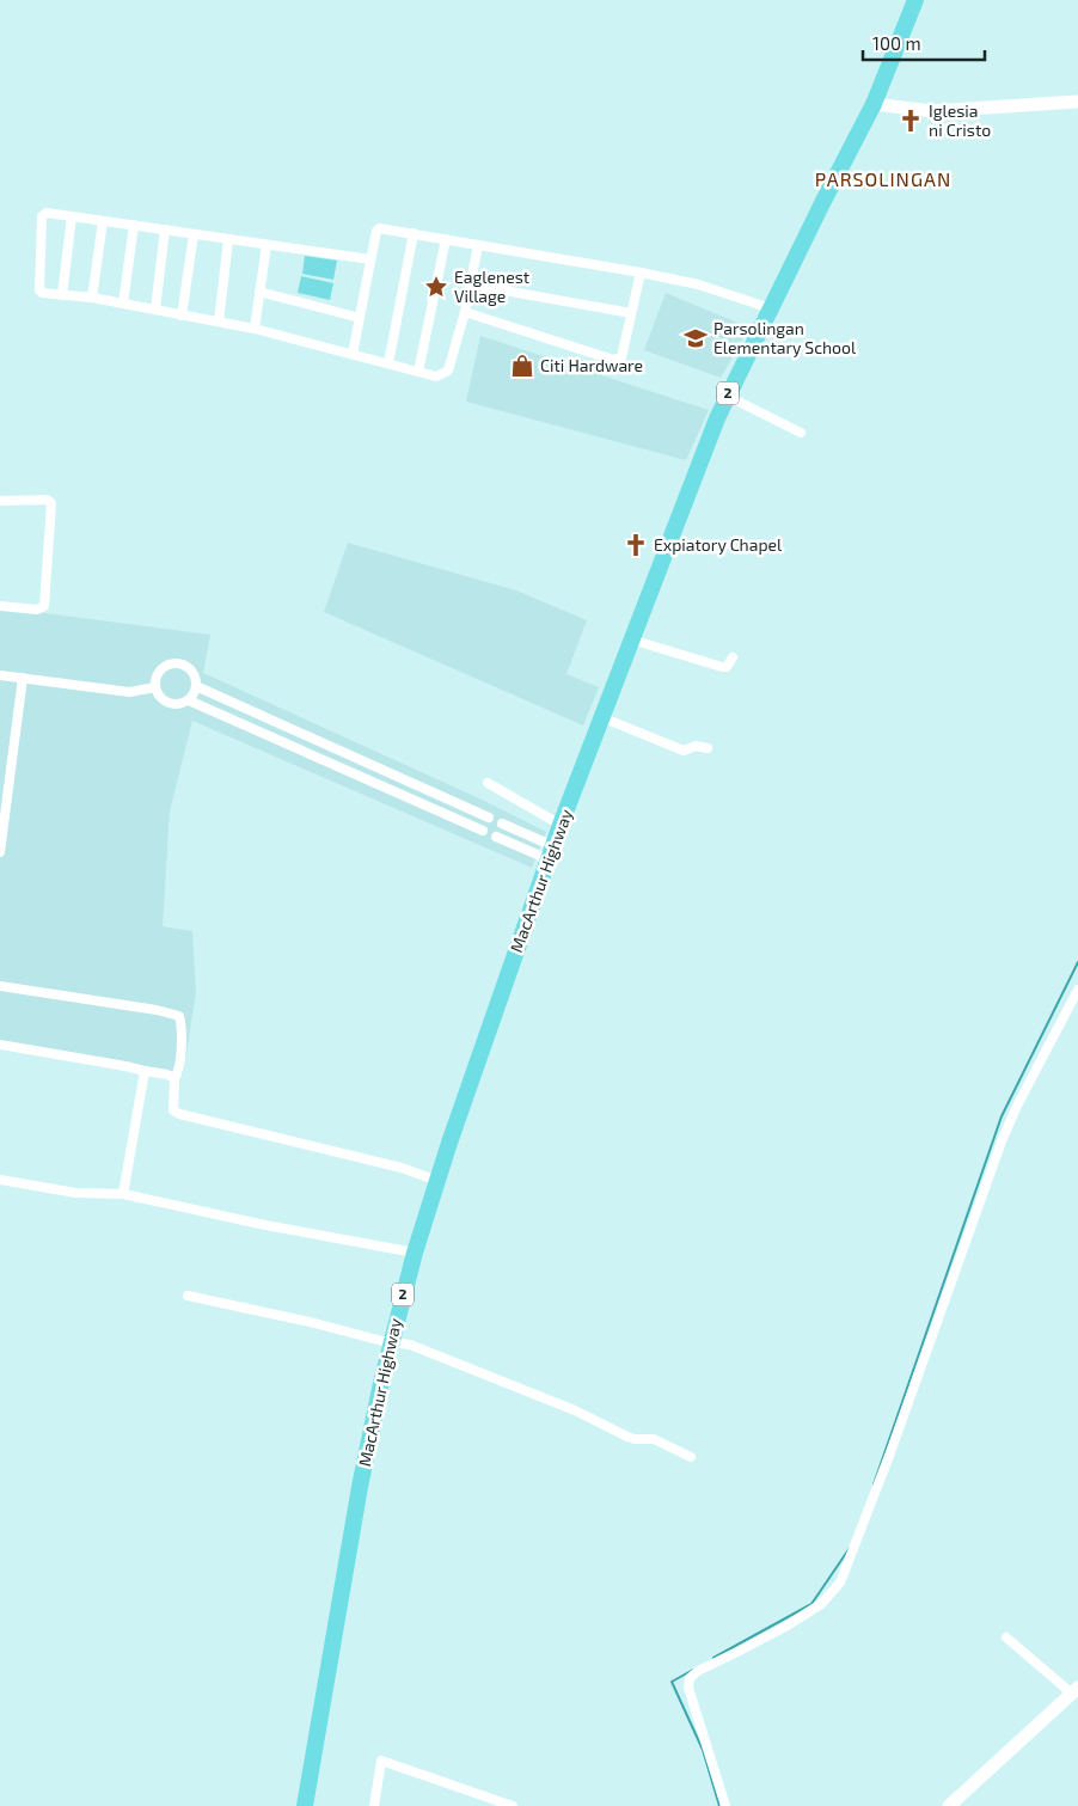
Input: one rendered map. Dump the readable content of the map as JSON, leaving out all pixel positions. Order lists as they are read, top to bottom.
{
  "streets": {
    "highway": ["2", "MacArthur Highway"]
  },
  "districts": ["PARSOLINGAN"],
  "places": {
    "church": ["Iglesia ni Cristo", "Expiatory Chapel"],
    "place": ["Eaglenest Village"],
    "school or university": ["Parsolingan Elementary School"],
    "shop": ["Citi Hardware"]
  },
  "scale_bar": "100 m"
}
